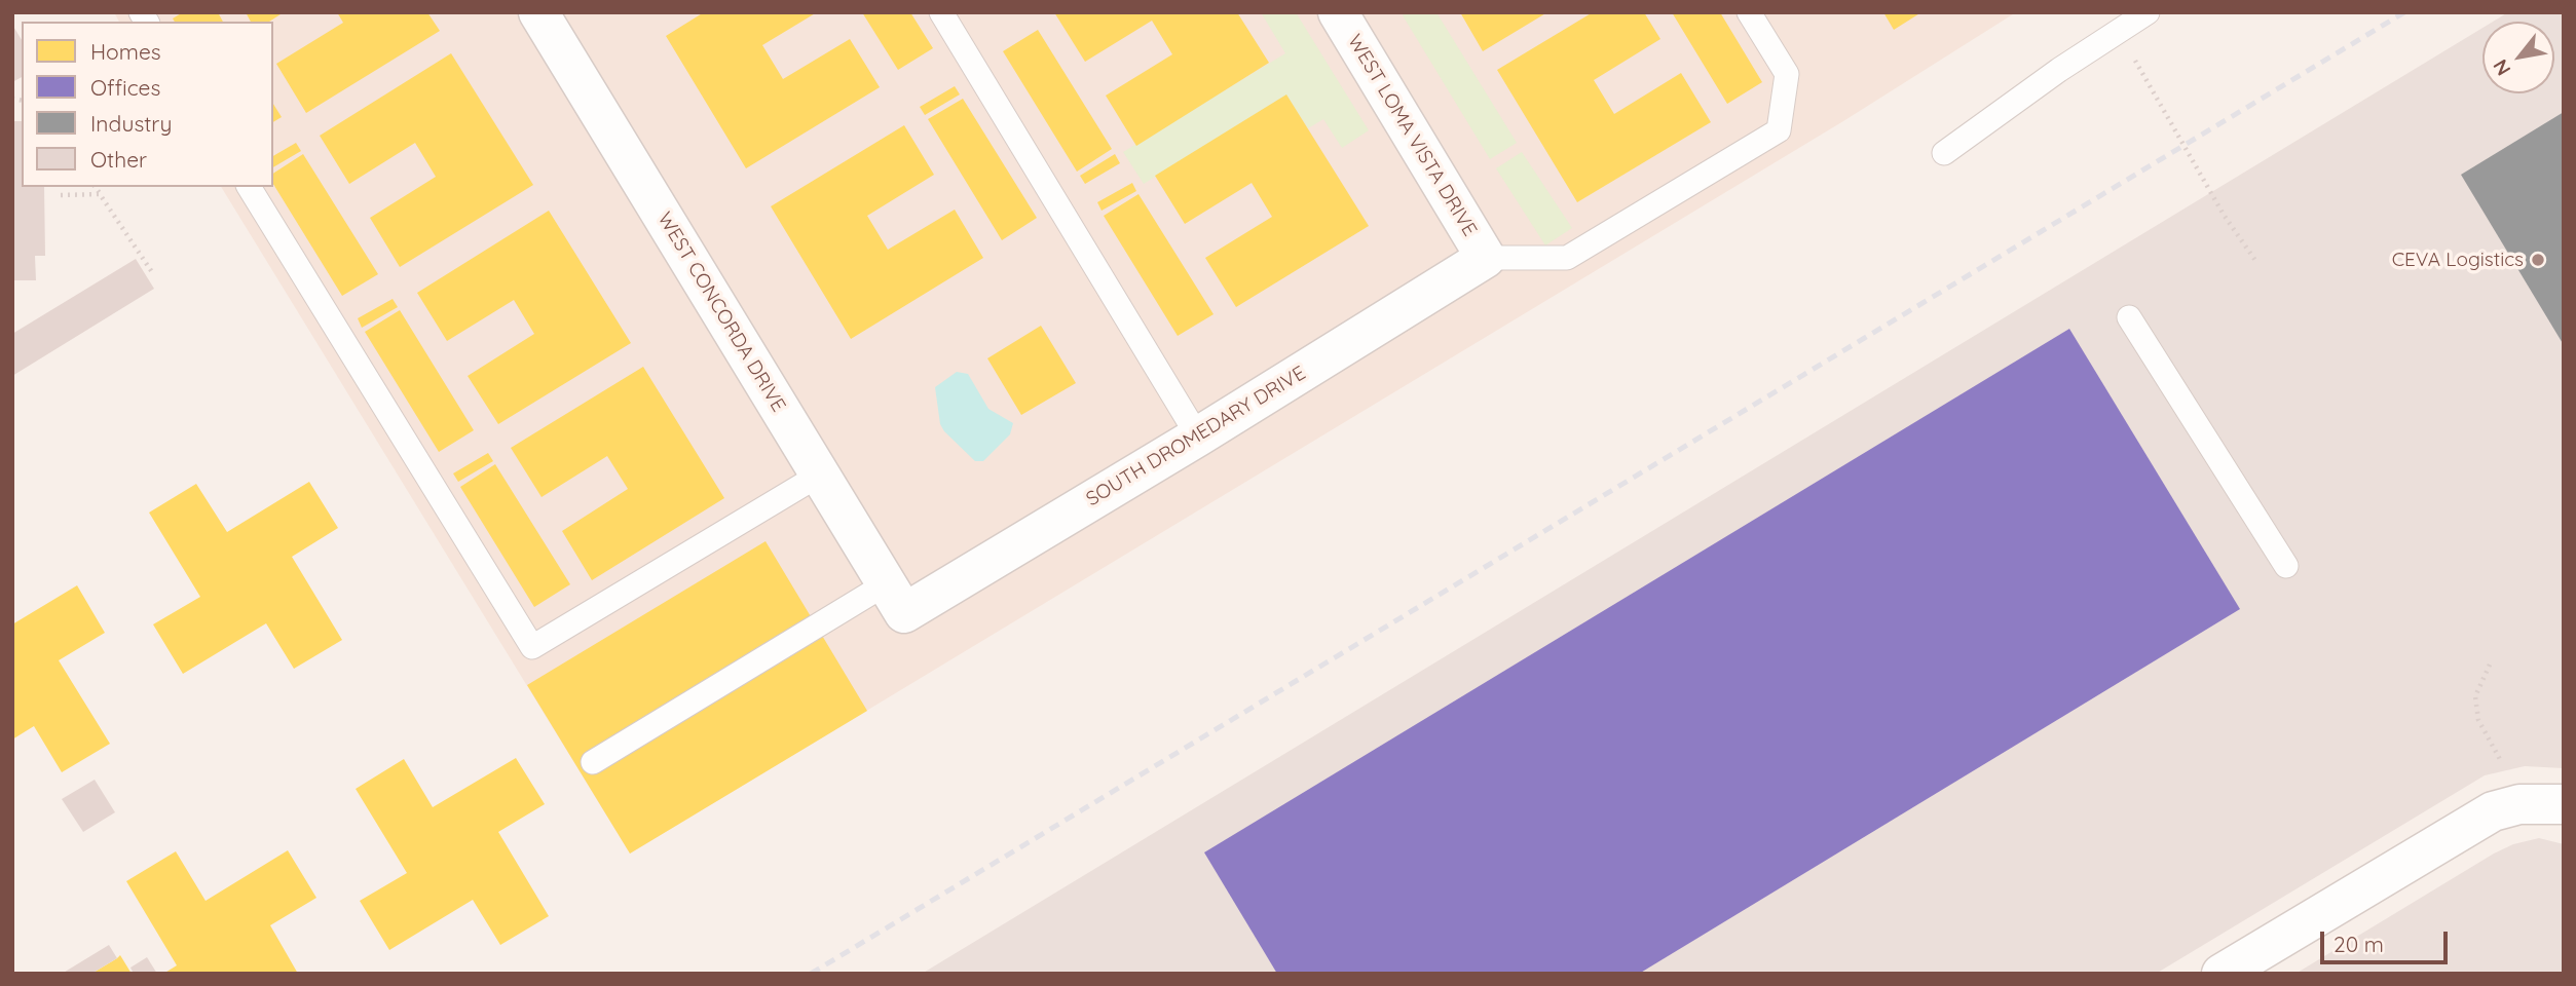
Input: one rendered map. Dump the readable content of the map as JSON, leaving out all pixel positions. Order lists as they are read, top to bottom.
{
  "streets": {
    "street": ["WEST LOMA VISTA DRIVE", "WEST CONCORDA DRIVE", "SOUTH DROMEDARY DRIVE"]
  },
  "crossings": [
    ["WEST LOMA VISTA DRIVE", "SOUTH DROMEDARY DRIVE"],
    ["WEST CONCORDA DRIVE", "SOUTH DROMEDARY DRIVE"]
  ],
  "places": ["CEVA Logistics"],
  "legend": [
    "Homes",
    "Offices",
    "Industry",
    "Other"
  ],
  "scale_bar": "20 m",
  "north": "bottom left"
}
